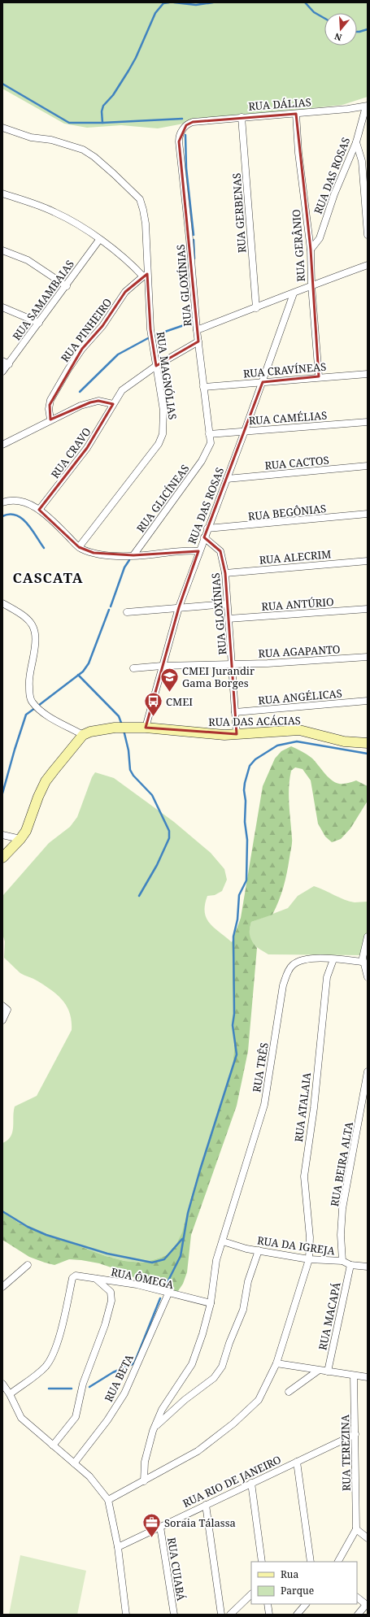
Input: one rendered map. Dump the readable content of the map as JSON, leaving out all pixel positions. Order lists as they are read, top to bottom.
{
  "streets": {
    "street": [
      "RUA DÁLIAS",
      "RUA DAS ROSAS",
      "RUA GERBENAS",
      "RUA GERÂNIO",
      "RUA GLOXÍNIAS",
      "RUA SAMAMBAIAS",
      "RUA PINHEIRO",
      "RUA CRAVÍNEAS",
      "RUA MAGNÓLIAS",
      "RUA CAMÉLIAS",
      "RUA CRAVO",
      "RUA CACTOS",
      "RUA GLICÍNEAS",
      "RUA BEGÔNIAS",
      "RUA ALECRIM",
      "RUA ANTÚRIO",
      "RUA AGAPANTO",
      "RUA ANGÉLICAS",
      "RUA DAS ACÁCIAS",
      "RUA TRÊS",
      "RUA ATALAIA",
      "RUA BEIRA ALTA",
      "RUA DA IGREJA",
      "RUA ÔMEGA",
      "RUA MACAPÁ",
      "RUA BETA",
      "RUA TEREZINA",
      "RUA RIO DE JANEIRO",
      "RUA CUIABÁ"
    ]
  },
  "crossings": [
    ["RUA DÁLIAS", "RUA DAS ROSAS"],
    ["RUA DÁLIAS", "RUA GERBENAS"],
    ["RUA DÁLIAS", "RUA GERÂNIO"],
    ["RUA DÁLIAS", "RUA GLOXÍNIAS"],
    ["RUA DAS ROSAS", "RUA GERÂNIO"],
    ["RUA DAS ROSAS", "RUA GLOXÍNIAS"],
    ["RUA DAS ROSAS", "RUA CRAVÍNEAS"],
    ["RUA DAS ROSAS", "RUA CAMÉLIAS"],
    ["RUA DAS ROSAS", "RUA CACTOS"],
    ["RUA DAS ROSAS", "RUA BEGÔNIAS"],
    ["RUA DAS ROSAS", "RUA AGAPANTO"],
    ["RUA DAS ROSAS", "RUA DAS ACÁCIAS"],
    ["RUA GERÂNIO", "RUA CRAVÍNEAS"],
    ["RUA GLOXÍNIAS", "RUA CRAVÍNEAS"],
    ["RUA GLOXÍNIAS", "RUA CAMÉLIAS"],
    ["RUA GLOXÍNIAS", "RUA CRAVO"],
    ["RUA GLOXÍNIAS", "RUA GLICÍNEAS"],
    ["RUA GLOXÍNIAS", "RUA ALECRIM"],
    ["RUA GLOXÍNIAS", "RUA ANTÚRIO"],
    ["RUA GLOXÍNIAS", "RUA AGAPANTO"],
    ["RUA GLOXÍNIAS", "RUA ANGÉLICAS"],
    ["RUA GLOXÍNIAS", "RUA DAS ACÁCIAS"],
    ["RUA PINHEIRO", "RUA MAGNÓLIAS"],
    ["RUA MAGNÓLIAS", "RUA CRAVO"],
    ["RUA TRÊS", "RUA ATALAIA"],
    ["RUA TRÊS", "RUA DA IGREJA"],
    ["RUA TRÊS", "RUA ÔMEGA"],
    ["RUA ATALAIA", "RUA DA IGREJA"],
    ["RUA BEIRA ALTA", "RUA DA IGREJA"],
    ["RUA DA IGREJA", "RUA MACAPÁ"],
    ["RUA ÔMEGA", "RUA BETA"],
    ["RUA TEREZINA", "RUA RIO DE JANEIRO"],
    ["RUA RIO DE JANEIRO", "RUA CUIABÁ"]
  ],
  "districts": ["CASCATA"],
  "places": {
    "school or university": ["CMEI Jurandir Gama Borges"],
    "bus stop": ["CMEI"],
    "office": ["Soraia Tálassa"]
  },
  "legend": ["Rua", "Parque"],
  "north": "bottom"
}
